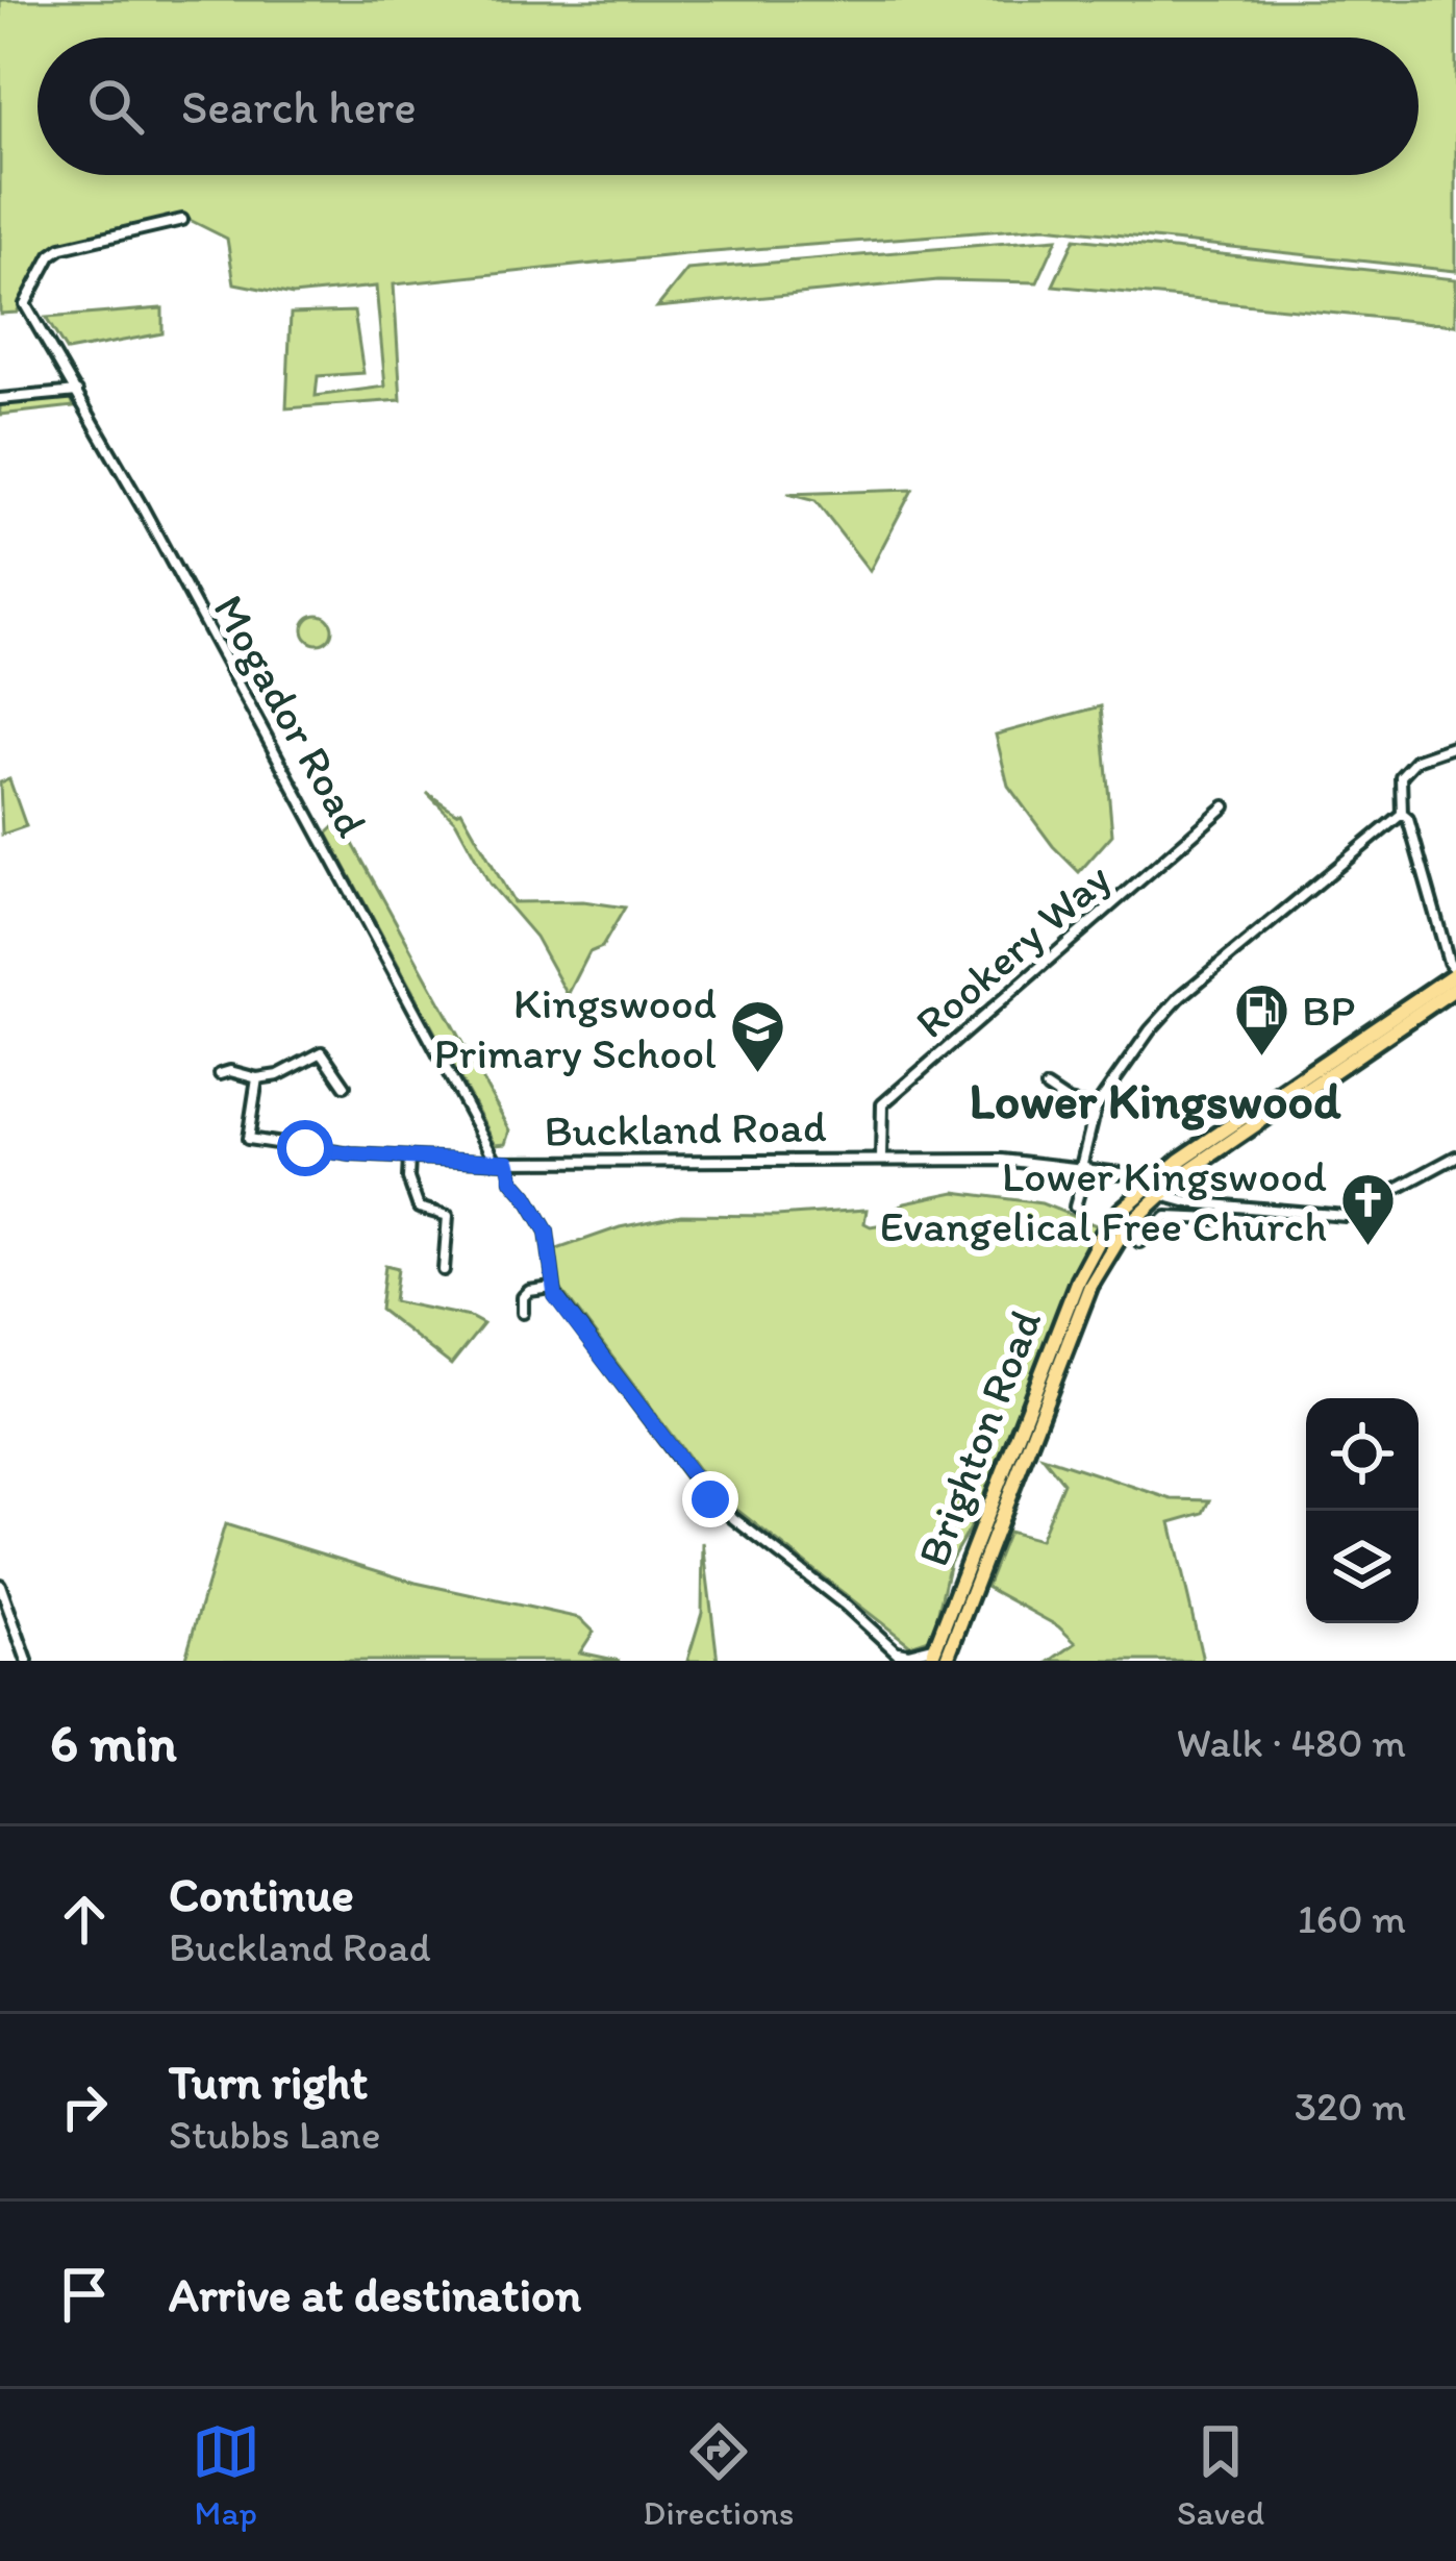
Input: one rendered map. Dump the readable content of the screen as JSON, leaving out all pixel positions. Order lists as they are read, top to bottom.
{
  "streets": {
    "highway": ["Brighton Road"],
    "street": ["Mogador Road", "Rookery Way", "Buckland Road"]
  },
  "crossings": [
    ["Mogador Road", "Buckland Road"],
    ["Rookery Way", "Buckland Road"],
    ["Buckland Road", "Brighton Road"]
  ],
  "districts": ["Lower Kingswood"],
  "places": {
    "fuel station": ["BP"],
    "school or university": ["Kingswood Primary School"],
    "church": ["Lower Kingswood Evangelical Free Church"]
  },
  "page": {
    "search": "Search here",
    "heading": ["6 min", "Walk · 480 m"],
    "list": [
      ["Continue", "Buckland Road", "160 m"],
      ["Turn right", "Stubbs Lane", "320 m"],
      "Arrive at destination"
    ],
    "nav": ["Map", "Directions", "Saved"]
  }
}
